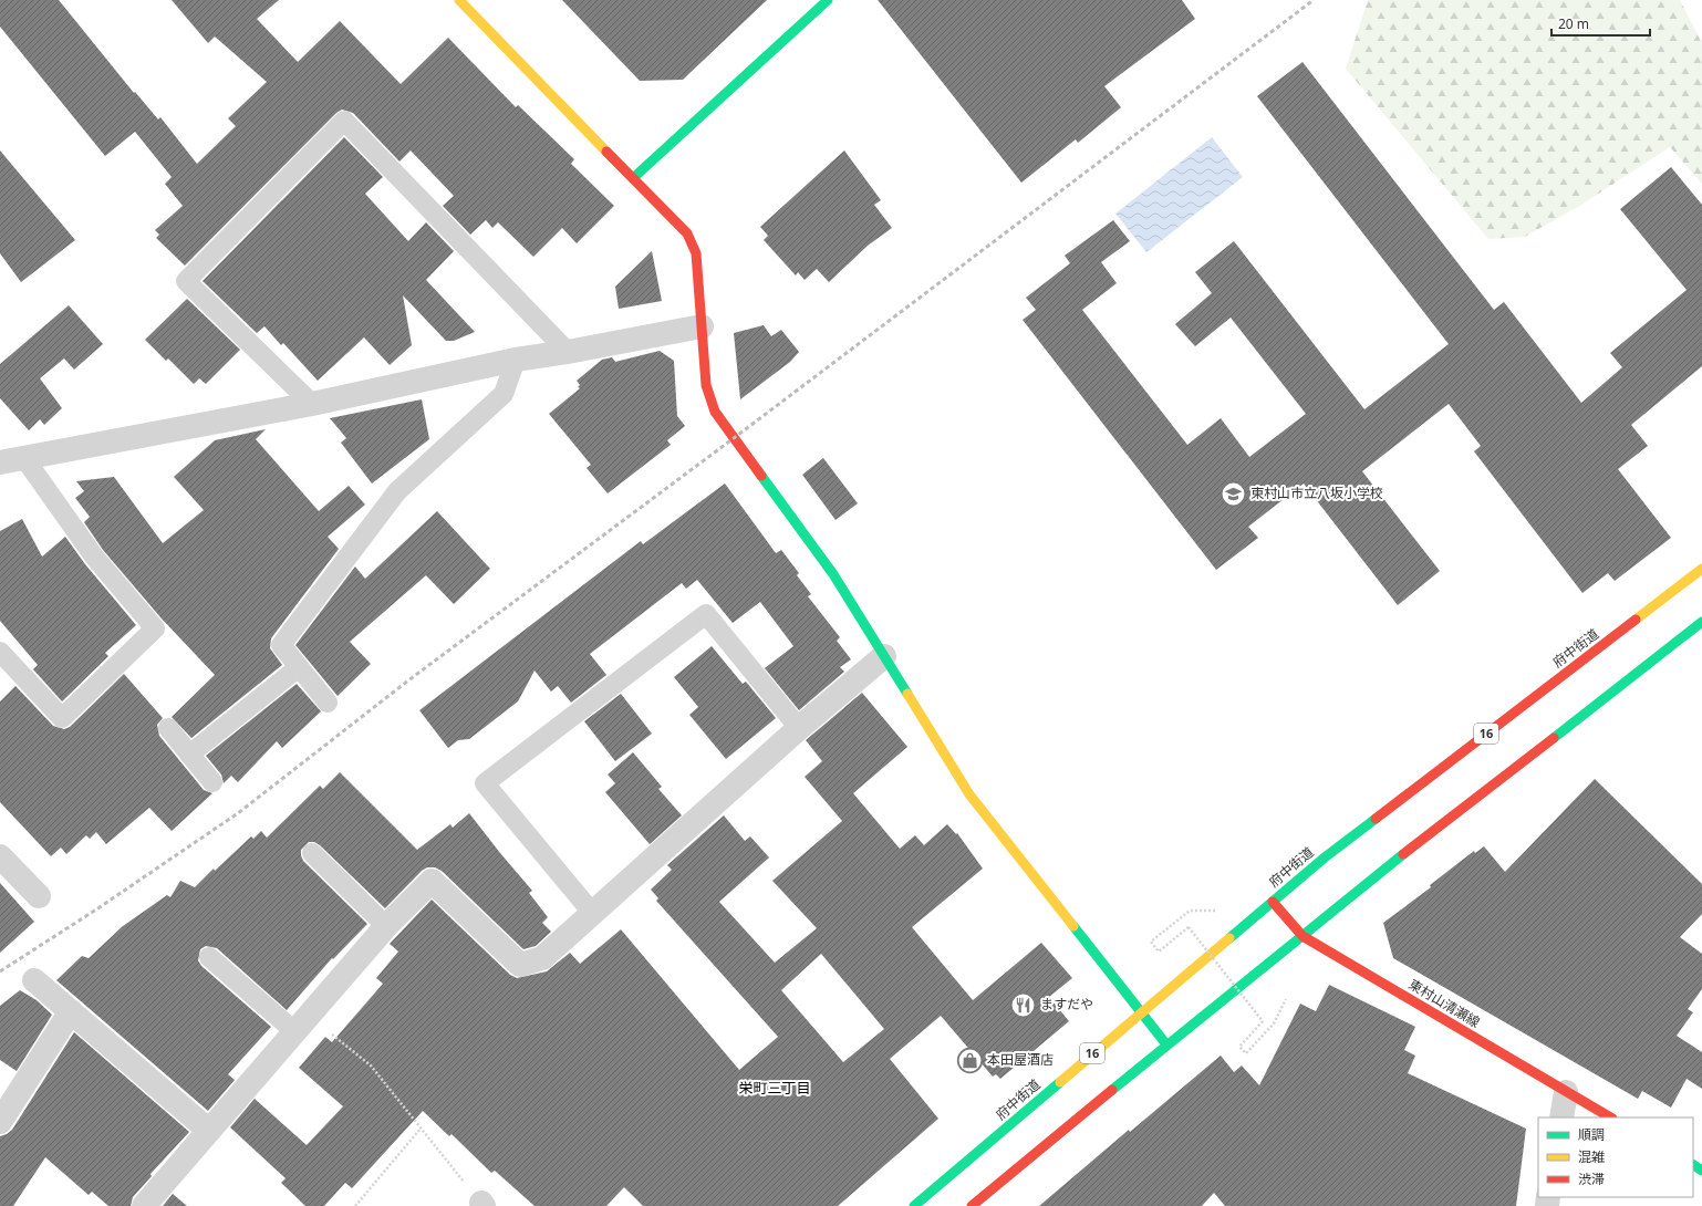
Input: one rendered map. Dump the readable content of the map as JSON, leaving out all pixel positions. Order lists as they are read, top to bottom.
{
  "streets": {
    "main road": ["府中街道", "16", "東村山清瀬線"]
  },
  "crossings": [
    ["府中街道", "東村山清瀬線"]
  ],
  "districts": ["栄町三丁目"],
  "places": {
    "school or university": ["東村山市立八坂小学校"],
    "restaurant": ["ますだや"],
    "shop": ["本田屋酒店"]
  },
  "legend": ["順調", "混雑", "渋滞"],
  "scale_bar": "20 m"
}
